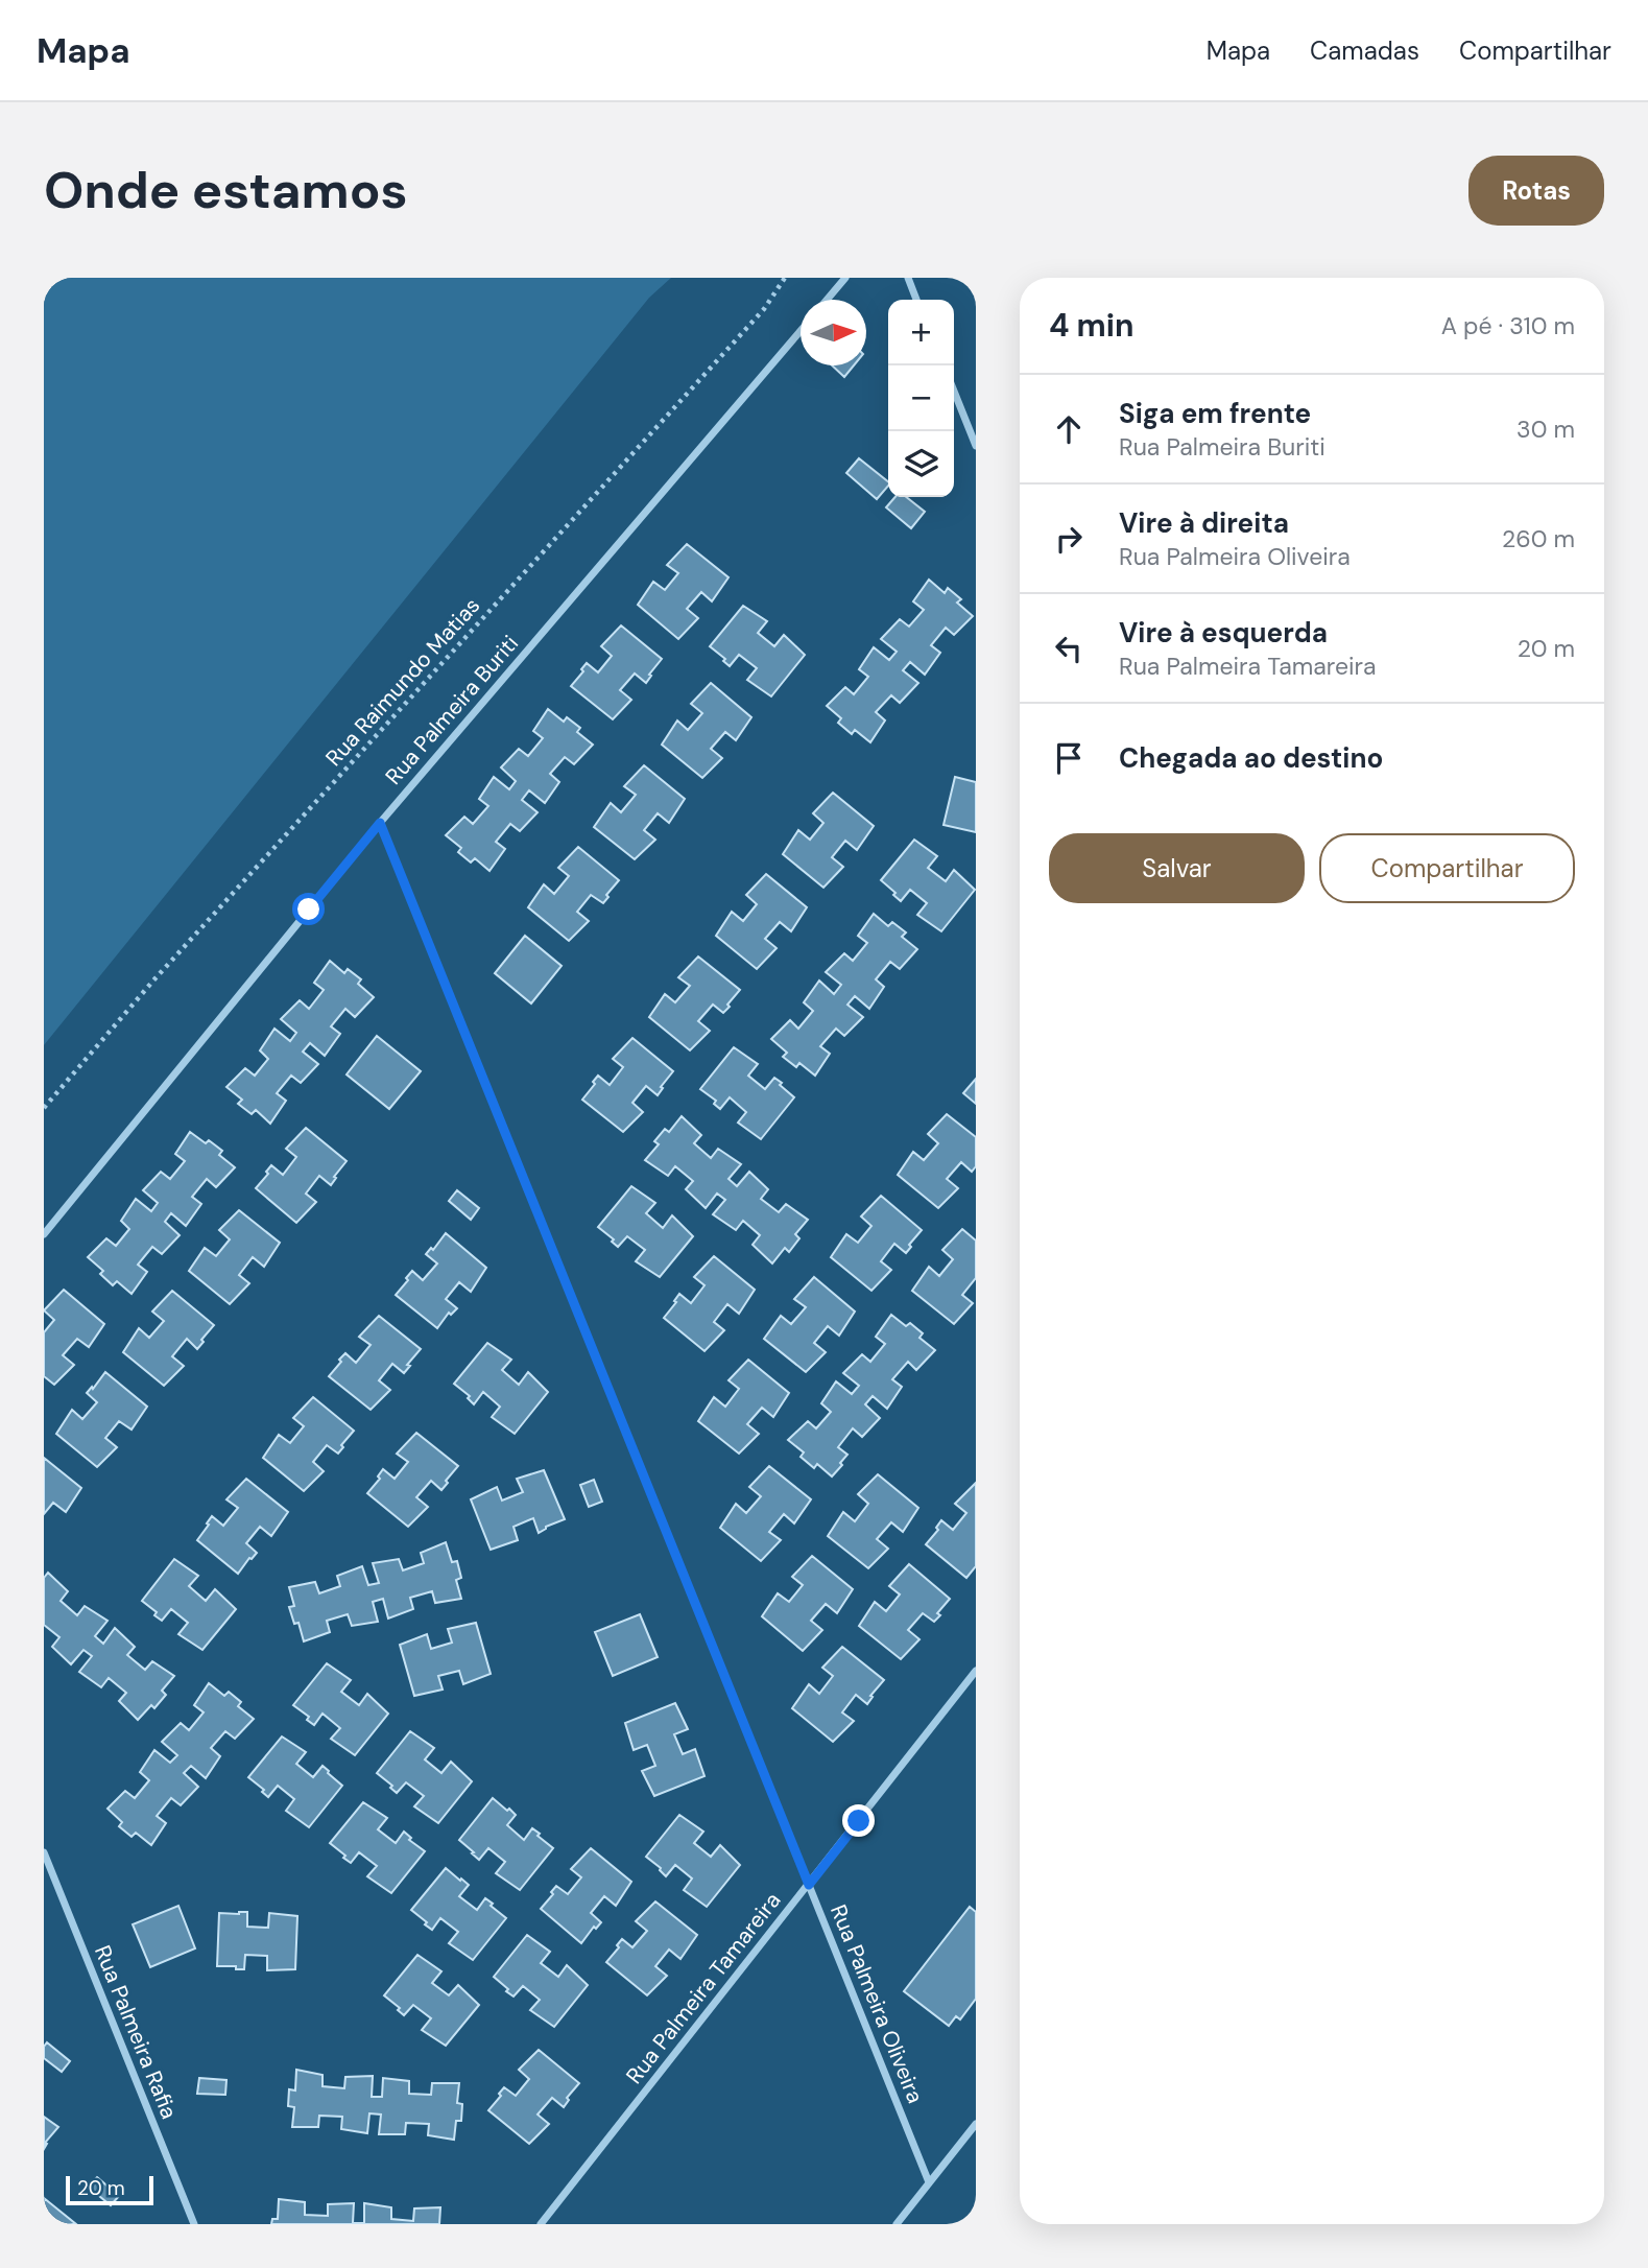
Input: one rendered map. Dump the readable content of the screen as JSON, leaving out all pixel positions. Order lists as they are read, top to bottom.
{
  "streets": {
    "street": [
      "Rua Palmeira Buriti",
      "Rua Palmeira Tamareira",
      "Rua Palmeira Oliveira",
      "Rua Palmeira Rafia"
    ],
    "path": ["Rua Raimundo Matias"]
  },
  "crossings": [
    ["Rua Palmeira Buriti", "Rua Palmeira Oliveira"],
    ["Rua Palmeira Tamareira", "Rua Palmeira Oliveira"]
  ],
  "scale_bar": "20 m",
  "north": "right",
  "page": {
    "header": "Mapa",
    "nav": ["Mapa", "Camadas", "Compartilhar"],
    "buttons": [
      "Rotas",
      ["Salvar", "Compartilhar"]
    ],
    "title": "Onde estamos",
    "heading": ["4 min", "A pé · 310 m"],
    "map_buttons": ["+", "−"],
    "list": [
      ["Siga em frente", "Rua Palmeira Buriti", "30 m"],
      ["Vire à direita", "Rua Palmeira Oliveira", "260 m"],
      ["Vire à esquerda", "Rua Palmeira Tamareira", "20 m"],
      "Chegada ao destino"
    ],
    "scale": "20 m"
  }
}
